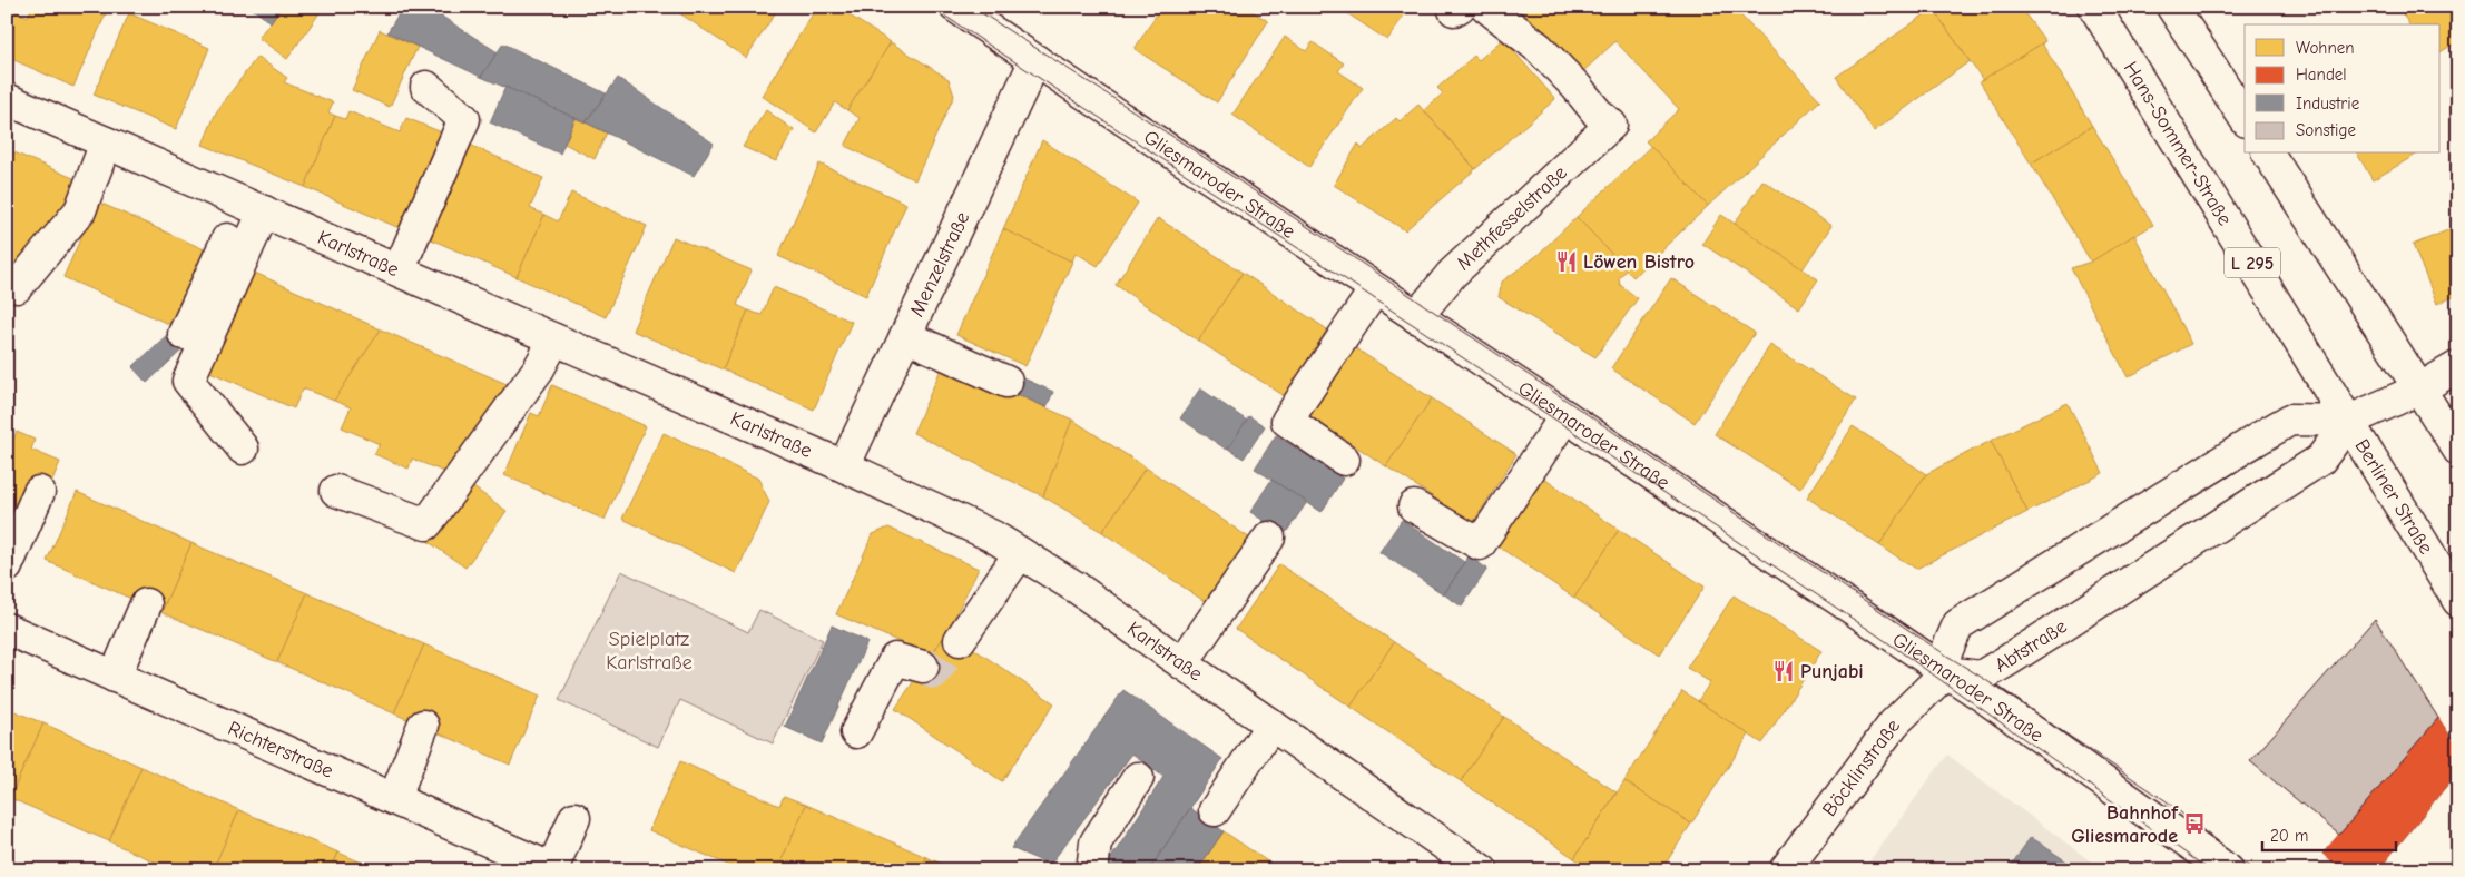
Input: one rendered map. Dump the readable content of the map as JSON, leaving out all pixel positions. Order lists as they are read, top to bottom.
{
  "streets": {
    "street": [
      "Hans-Sommer-Straße",
      "Gliesmaroder Straße",
      "Methfesselstraße",
      "Karlstraße",
      "Menzelstraße",
      "L 295",
      "Berliner Straße",
      "Abtstraße",
      "Richterstraße",
      "Böcklinstraße"
    ]
  },
  "crossings": [
    ["Hans-Sommer-Straße", "Berliner Straße"],
    ["Hans-Sommer-Straße", "Abtstraße"],
    ["Gliesmaroder Straße", "Methfesselstraße"],
    ["Gliesmaroder Straße", "Menzelstraße"],
    ["Gliesmaroder Straße", "Abtstraße"],
    ["Gliesmaroder Straße", "Böcklinstraße"],
    ["Karlstraße", "Menzelstraße"],
    ["Berliner Straße", "Abtstraße"],
    ["Abtstraße", "Böcklinstraße"]
  ],
  "parks": ["Spielplatz Karlstraße"],
  "places": {
    "restaurant": ["Löwen Bistro", "Punjabi"],
    "bus stop": ["Bahnhof Gliesmarode"]
  },
  "legend": [
    "Wohnen",
    "Handel",
    "Industrie",
    "Sonstige"
  ],
  "scale_bar": "20 m"
}
